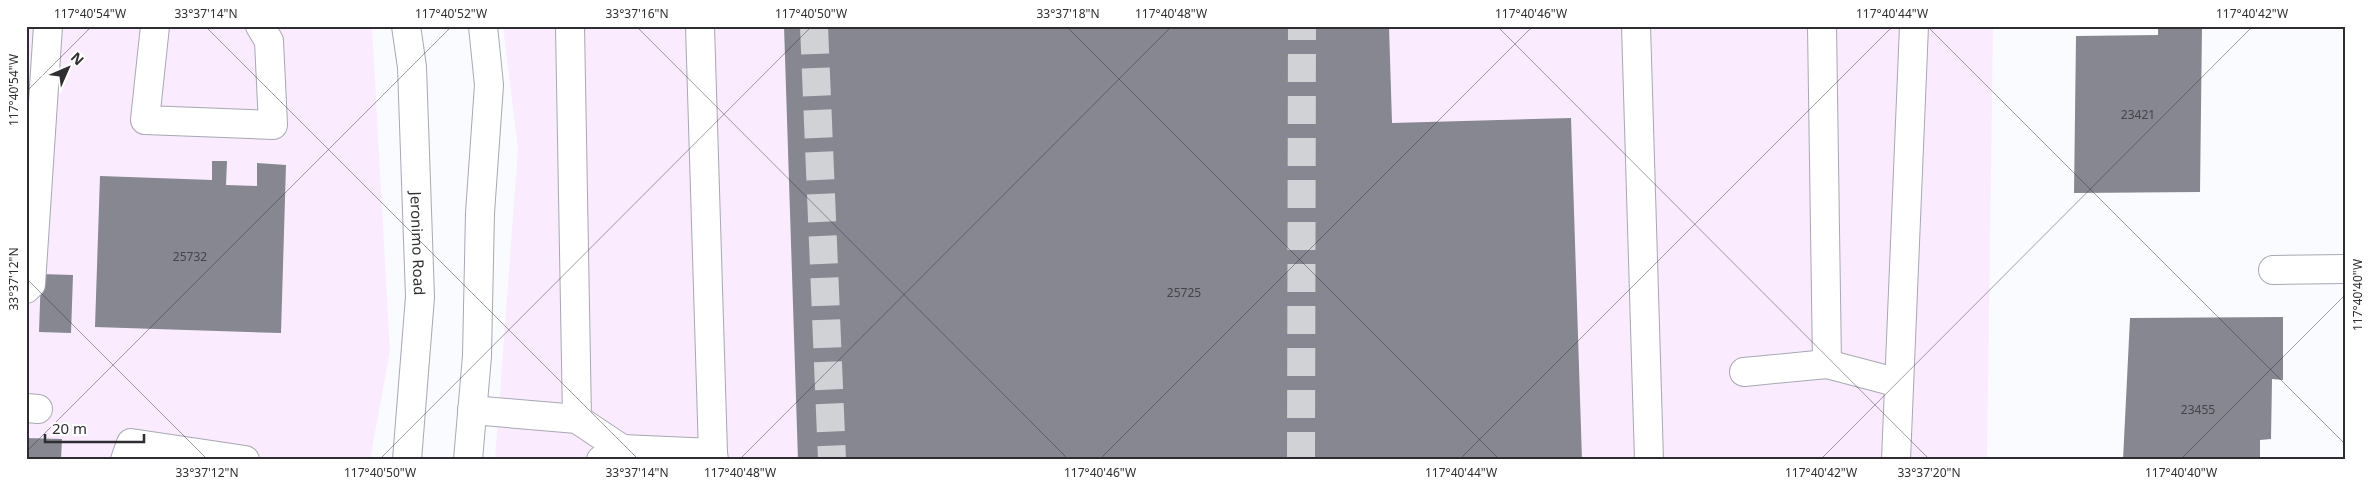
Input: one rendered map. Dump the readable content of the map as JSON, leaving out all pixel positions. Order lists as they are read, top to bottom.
{
  "streets": {
    "main road": ["Jeronimo Road"]
  },
  "house_numbers": [
    "23421",
    "25732",
    "25725",
    "23455"
  ],
  "scale_bar": "20 m",
  "north": "top right",
  "coordinates": [
    "117°40'54\"W",
    "33°37'14\"N",
    "117°40'52\"W",
    "33°37'16\"N",
    "117°40'50\"W",
    "33°37'18\"N",
    "117°40'48\"W",
    "117°40'46\"W",
    "117°40'44\"W",
    "117°40'42\"W",
    "33°37'12\"N",
    "117°40'40\"W",
    "33°37'20\"N"
  ]
}
